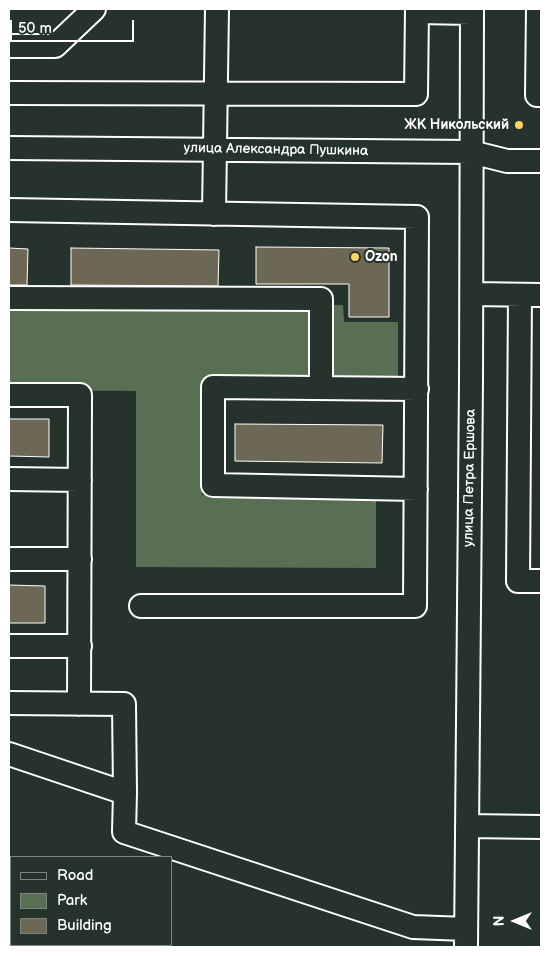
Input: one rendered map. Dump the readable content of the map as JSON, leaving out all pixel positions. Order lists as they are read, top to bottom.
{
  "streets": {
    "street": ["улица Александра Пушкина", "улица Петра Ершова"]
  },
  "crossings": [
    ["улица Александра Пушкина", "улица Петра Ершова"]
  ],
  "places": ["ЖК Никольский", "Ozon"],
  "legend": ["Road", "Park", "Building"],
  "scale_bar": "50 m",
  "north": "left"
}
